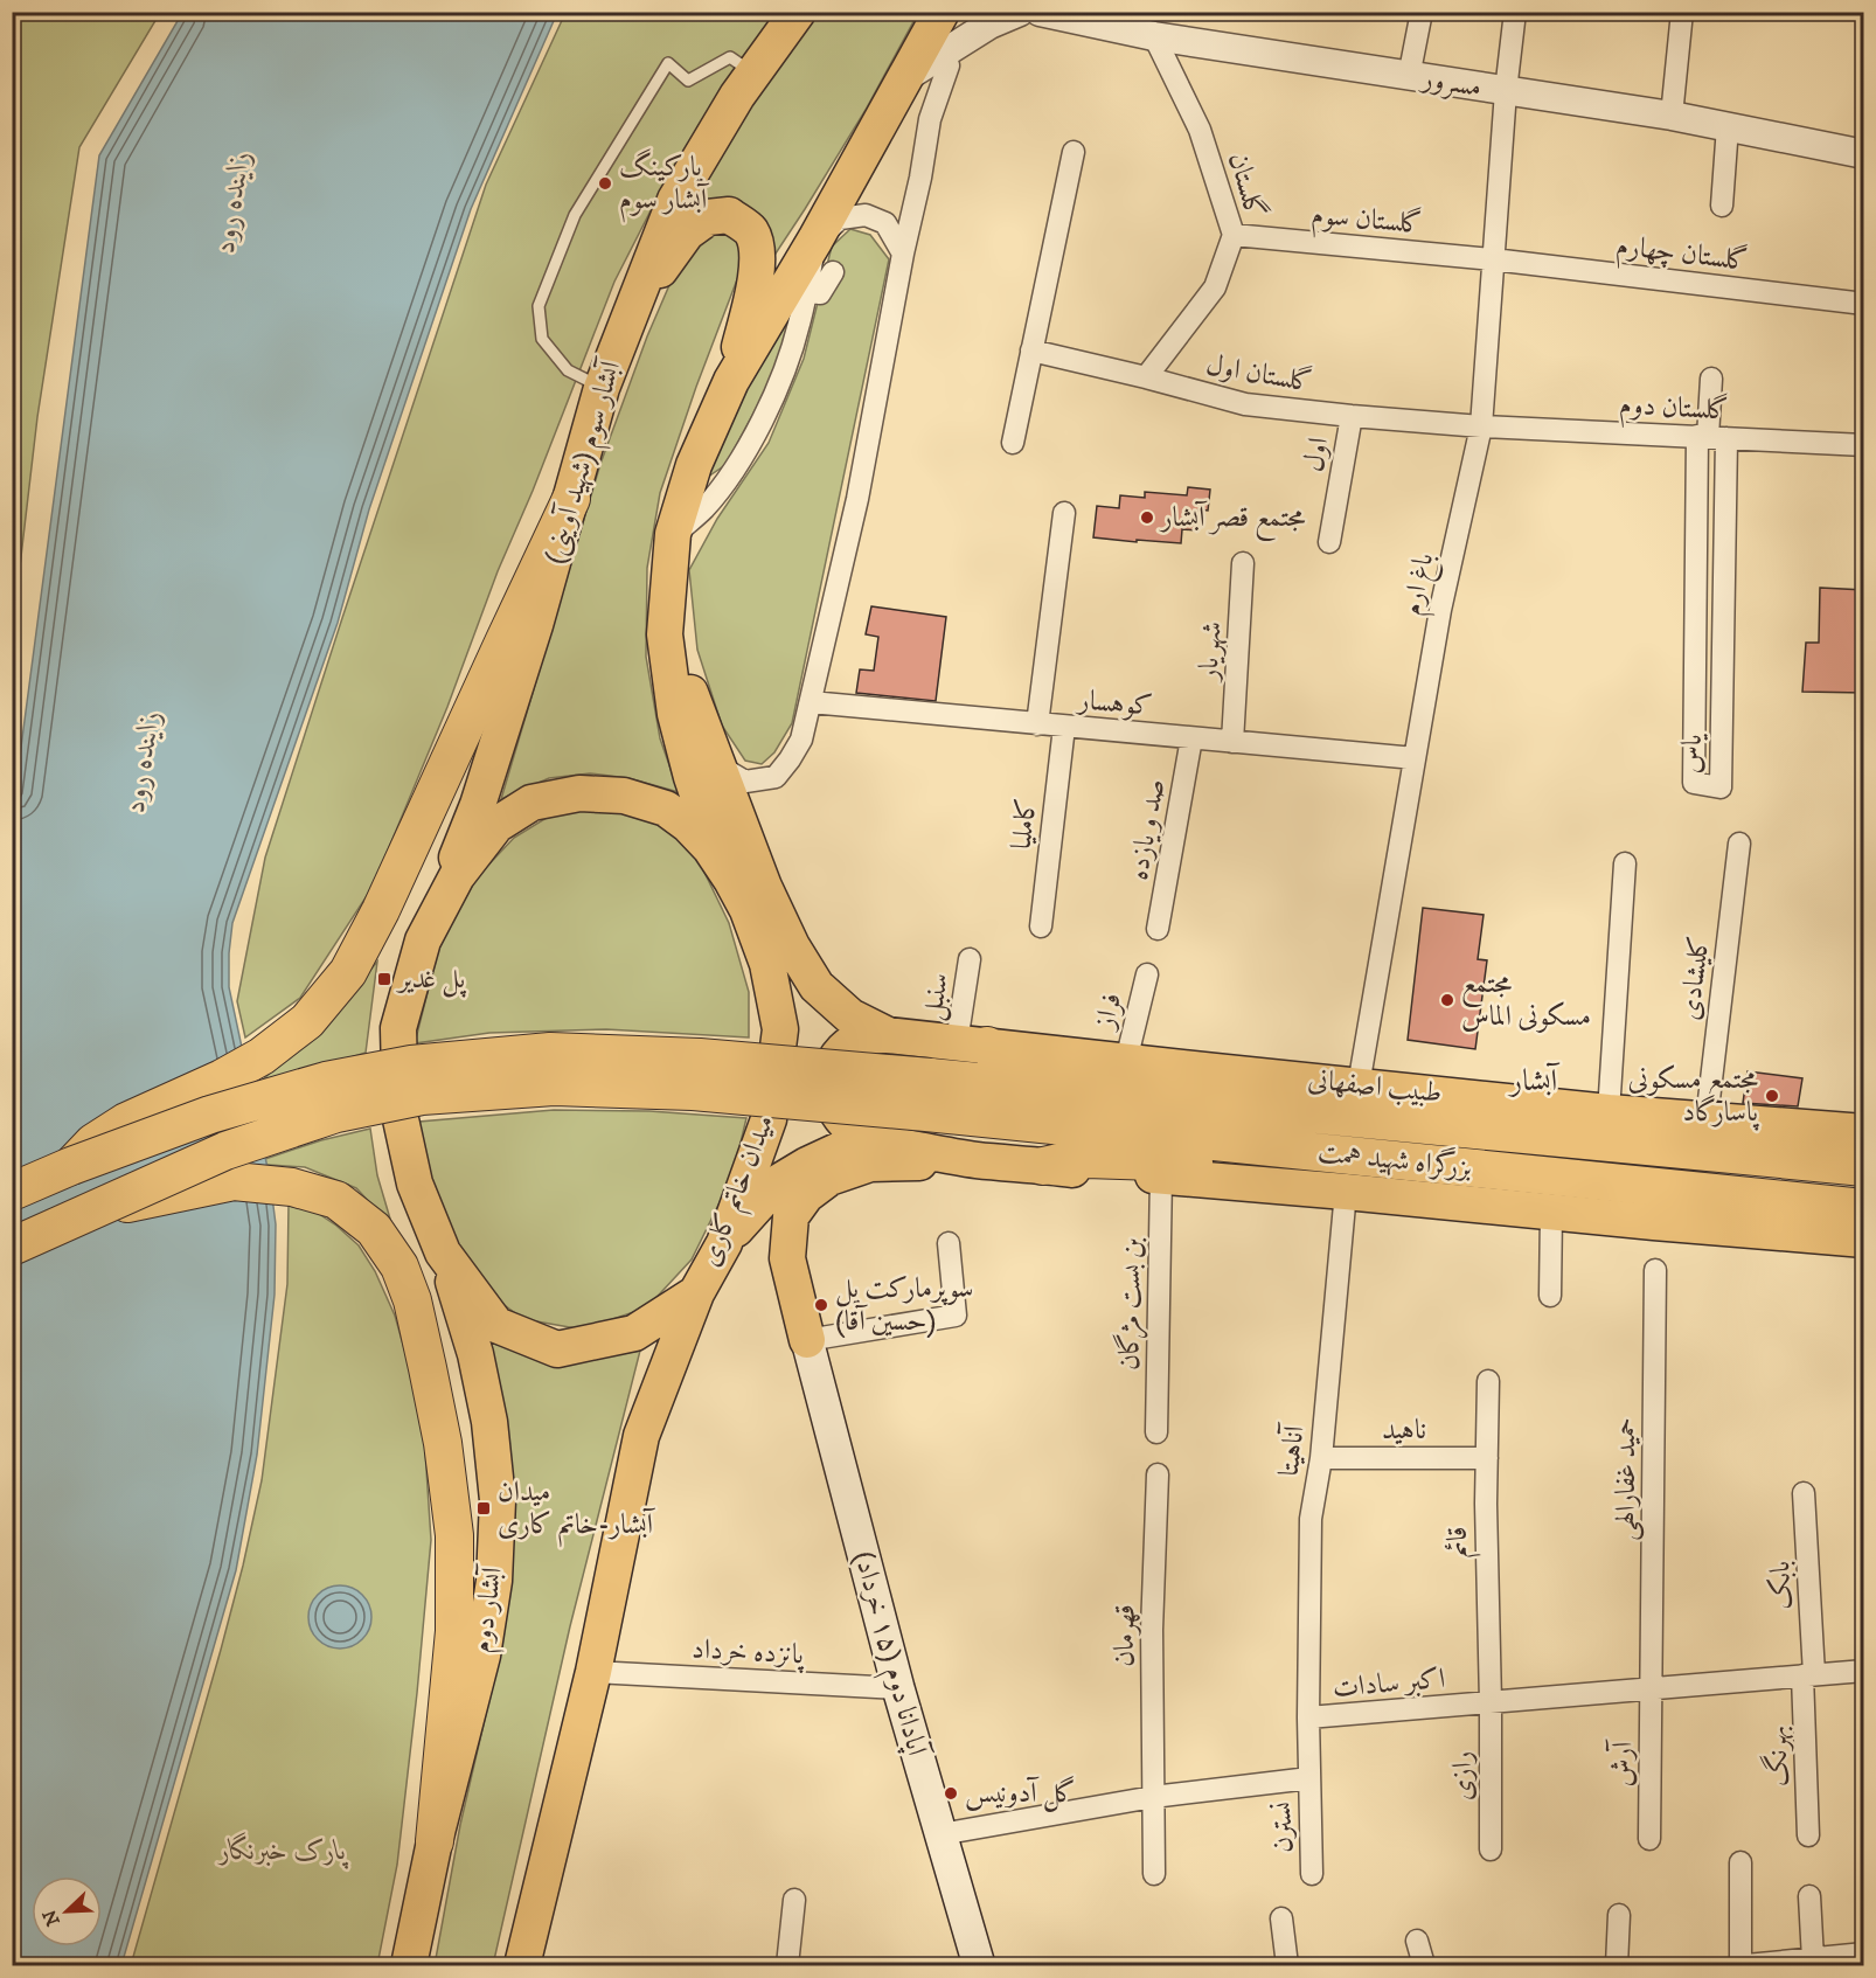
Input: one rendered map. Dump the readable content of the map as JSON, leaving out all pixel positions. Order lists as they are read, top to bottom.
{
  "streets": {
    "highway": ["بزرگراه شهید همت"],
    "main road": [
      "آبشار سوم (شهید آوینی)",
      "طبیب اصفهانی",
      "میدان خاتم کاری",
      "آبشار دوم",
      "آپادانا دوم (۱۵ خرداد)"
    ],
    "street": [
      "مسرور",
      "گلستان",
      "گلستان سوم",
      "گلستان چهارم",
      "گلستان اول",
      "گلستان دوم",
      "اول",
      "باغ ارم",
      "شهریار",
      "کوهسار",
      "یاس",
      "کاملیا",
      "صد و یازده",
      "کلیشادی",
      "سنبل",
      "فراز",
      "بن بست مژگان",
      "ناهید",
      "آناهیتا",
      "حمید غفارالهی",
      "قائم",
      "بابک",
      "قهرمان",
      "پانزده خرداد",
      "اکبر سادات",
      "بهرنگ",
      "آرش",
      "رازی",
      "نسترن"
    ]
  },
  "crossings": [
    ["مسرور", "گلستان"],
    ["مسرور", "باغ ارم"],
    ["گلستان", "گلستان سوم"],
    ["گلستان", "گلستان اول"],
    ["گلستان سوم", "گلستان چهارم"],
    ["گلستان سوم", "باغ ارم"],
    ["گلستان چهارم", "باغ ارم"],
    ["گلستان اول", "گلستان دوم"],
    ["گلستان اول", "اول"],
    ["گلستان اول", "باغ ارم"],
    ["گلستان دوم", "باغ ارم"],
    ["گلستان دوم", "یاس"],
    ["آبشار سوم (شهید آوینی)", "میدان خاتم کاری"],
    ["باغ ارم", "کوهسار"],
    ["باغ ارم", "طبیب اصفهانی"],
    ["شهریار", "کوهسار"],
    ["کوهسار", "کاملیا"],
    ["کوهسار", "صد و یازده"],
    ["کلیشادی", "طبیب اصفهانی"],
    ["سنبل", "طبیب اصفهانی"],
    ["فراز", "طبیب اصفهانی"],
    ["میدان خاتم کاری", "آبشار دوم"],
    ["ناهید", "آناهیتا"],
    ["ناهید", "قائم"],
    ["آناهیتا", "اکبر سادات"],
    ["حمید غفارالهی", "اکبر سادات"],
    ["حمید غفارالهی", "آرش"],
    ["قائم", "اکبر سادات"],
    ["قائم", "رازی"],
    ["بابک", "اکبر سادات"],
    ["بابک", "بهرنگ"],
    ["پانزده خرداد", "آپادانا دوم (۱۵ خرداد)"],
    ["اکبر سادات", "بهرنگ"],
    ["اکبر سادات", "آرش"],
    ["اکبر سادات", "رازی"],
    ["اکبر سادات", "نسترن"]
  ],
  "districts": ["آبشار"],
  "water": ["زاینده رود"],
  "parks": ["پارک خبرنگار"],
  "places": {
    "other": [
      "پارکینگ آبشار سوم",
      "مجتمع قصر آبشار",
      "مجتمع مسکونی الماس",
      "مجتمع مسکونی پاسارگاد",
      "سوپرمارکت پل (حسین آقا)",
      "گل آدونیس"
    ],
    "transit": ["پل غدیر", "میدان آبشار-خاتم کاری"]
  },
  "north": "bottom left"
}
